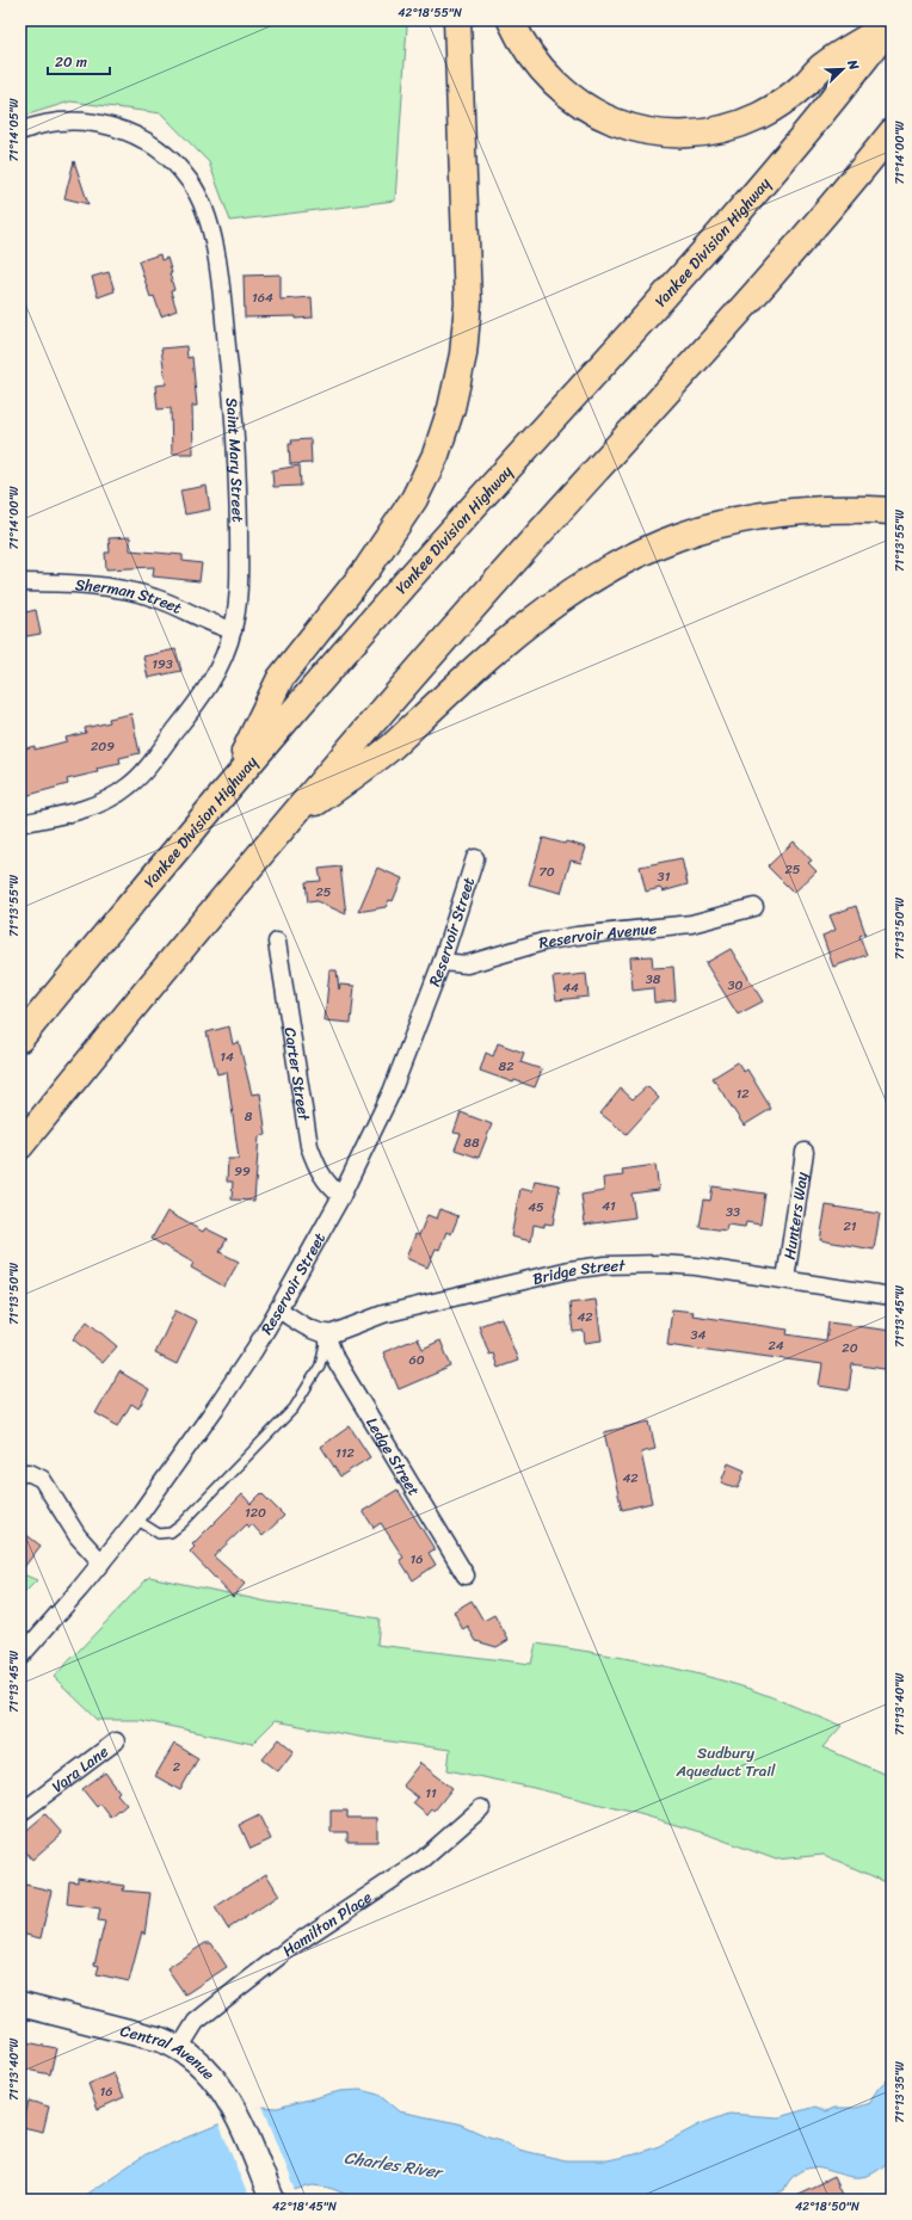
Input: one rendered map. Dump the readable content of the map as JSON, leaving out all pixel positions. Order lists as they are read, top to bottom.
{
  "streets": {
    "highway": ["Yankee Division Highway"],
    "main road": ["Central Avenue"],
    "street": [
      "Saint Mary Street",
      "Sherman Street",
      "Reservoir Street",
      "Reservoir Avenue",
      "Carter Street",
      "Hunters Way",
      "Bridge Street",
      "Ledge Street",
      "Vara Lane",
      "Hamilton Place"
    ]
  },
  "crossings": [
    ["Saint Mary Street", "Sherman Street"],
    ["Reservoir Street", "Reservoir Avenue"],
    ["Reservoir Street", "Carter Street"],
    ["Hunters Way", "Bridge Street"],
    ["Bridge Street", "Ledge Street"],
    ["Hamilton Place", "Central Avenue"]
  ],
  "water": ["Charles River"],
  "parks": ["Sudbury Aqueduct Trail"],
  "house_numbers": [
    "164",
    "193",
    "209",
    "25",
    "70",
    "31",
    "25",
    "38",
    "30",
    "44",
    "14",
    "82",
    "12",
    "8",
    "88",
    "99",
    "41",
    "45",
    "33",
    "21",
    "42",
    "34",
    "24",
    "20",
    "60",
    "112",
    "42",
    "120",
    "16",
    "2",
    "11",
    "16"
  ],
  "scale_bar": "20 m",
  "north": "top right",
  "coordinates": [
    "42°18'55\"N",
    "71°14'05\"W",
    "71°14'00\"W",
    "71°13'55\"W",
    "71°13'50\"W",
    "71°13'45\"W",
    "71°13'40\"W",
    "71°13'35\"W",
    "42°18'45\"N",
    "42°18'50\"N"
  ]
}
